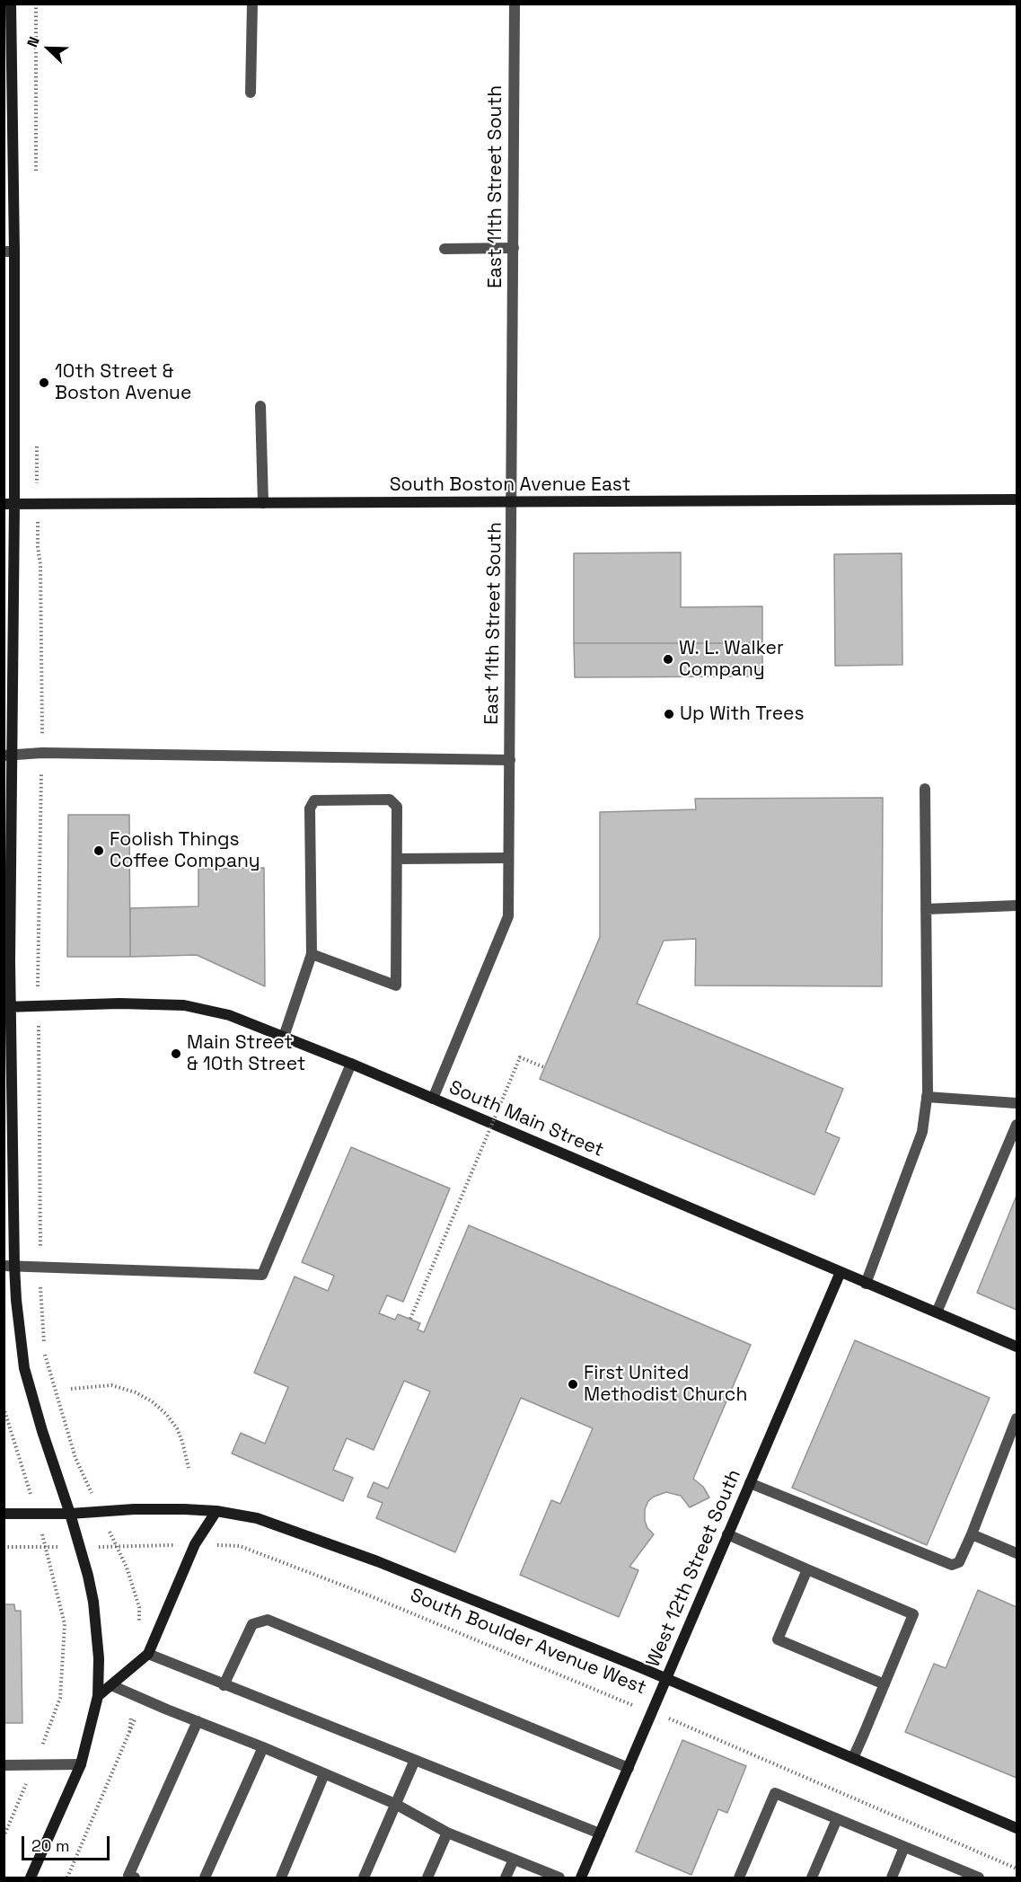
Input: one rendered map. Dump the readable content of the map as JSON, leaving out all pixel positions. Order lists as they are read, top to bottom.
{
  "streets": {
    "street": [
      "East 11th Street South",
      "South Boston Avenue East",
      "South Main Street",
      "West 12th Street South",
      "South Boulder Avenue West"
    ]
  },
  "crossings": [
    ["East 11th Street South", "South Boston Avenue East"],
    ["East 11th Street South", "South Main Street"],
    ["South Main Street", "West 12th Street South"],
    ["West 12th Street South", "South Boulder Avenue West"]
  ],
  "places": [
    "10th Street & Boston Avenue",
    "W. L. Walker Company",
    "Up With Trees",
    "Foolish Things Coffee Company",
    "Main Street & 10th Street",
    "First United Methodist Church"
  ],
  "scale_bar": "20 m",
  "north": "top left"
}
